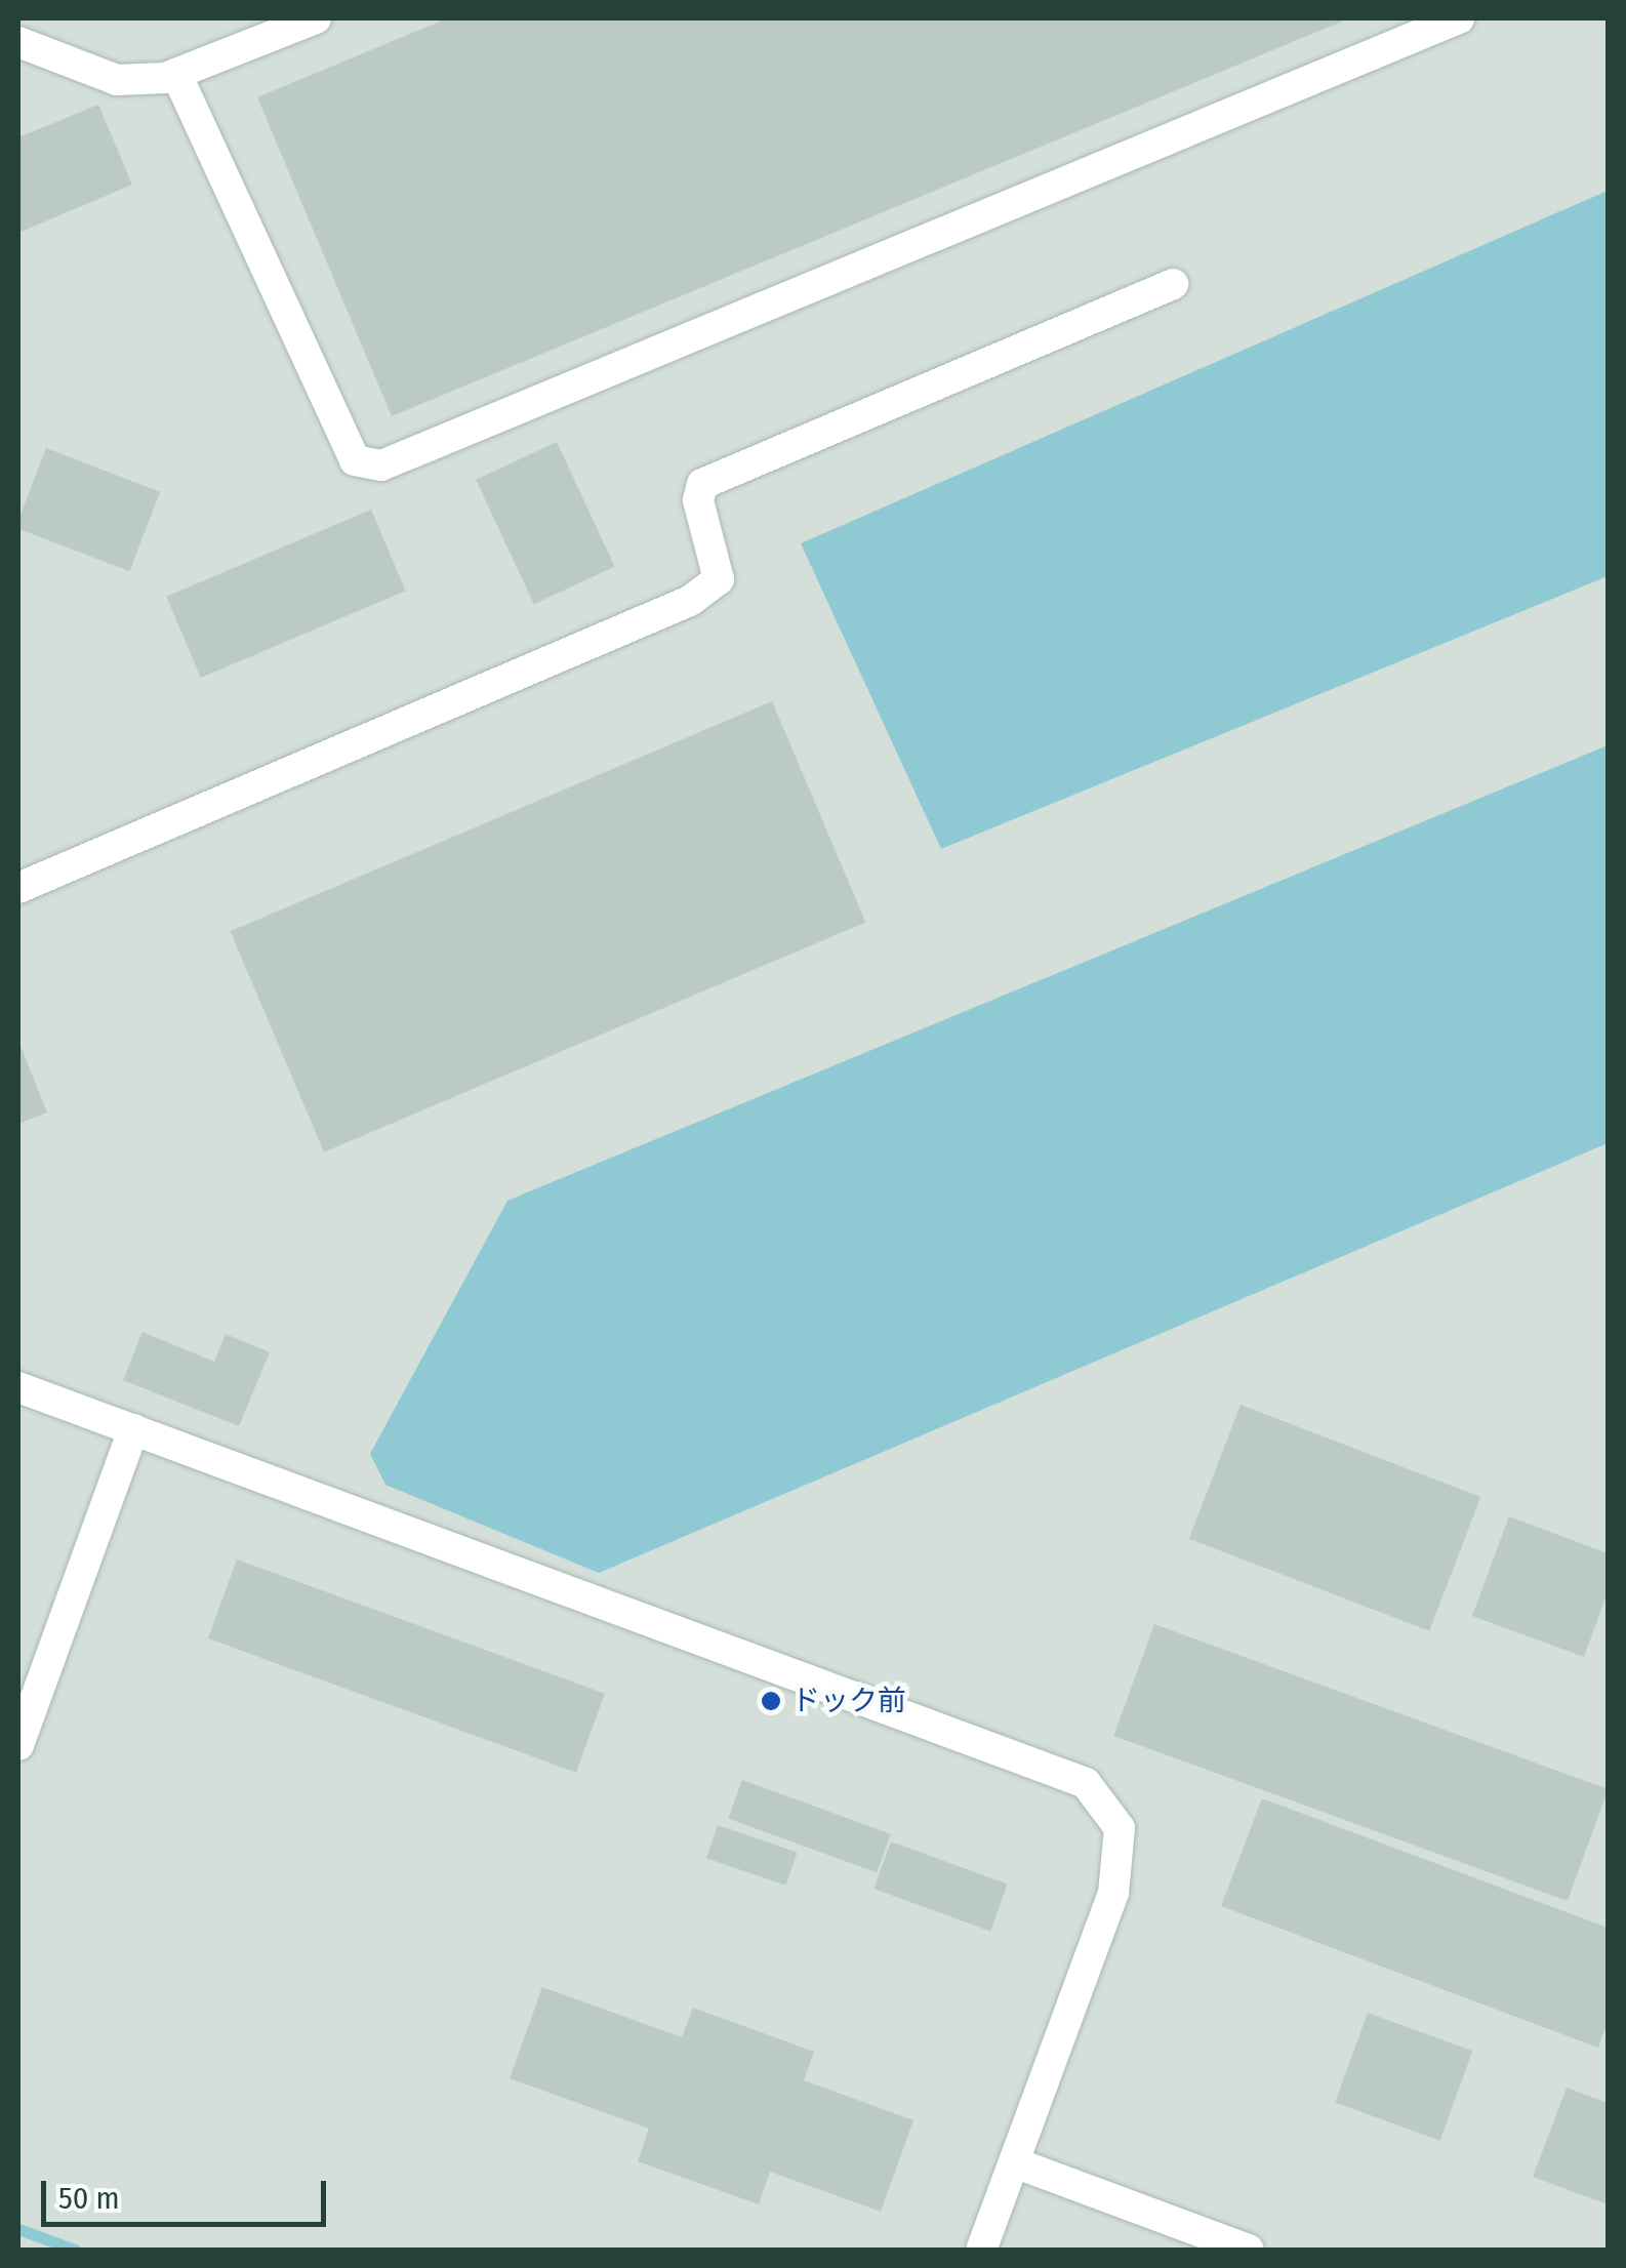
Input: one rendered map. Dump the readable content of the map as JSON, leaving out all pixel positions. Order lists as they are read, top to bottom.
{
  "places": ["ドック前"],
  "scale_bar": "50 m"
}
